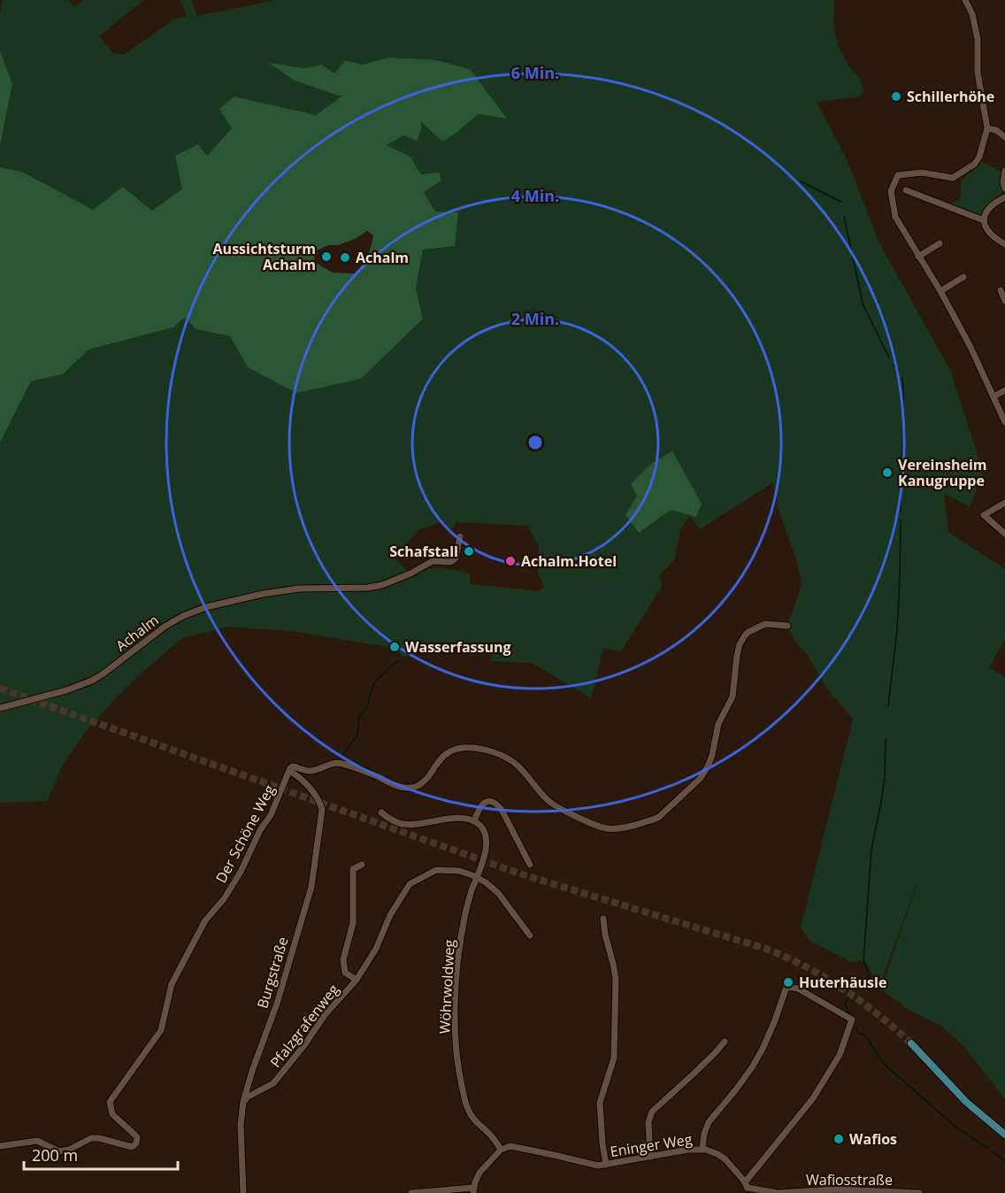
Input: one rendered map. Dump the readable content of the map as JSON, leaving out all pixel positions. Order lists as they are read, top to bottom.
{
  "streets": {
    "street": [
      "Achalm",
      "Der Schöne Weg",
      "Burgstraße",
      "Wöhrwoldweg",
      "Pfalzgrafenweg",
      "Eninger Weg",
      "Wafiosstraße"
    ]
  },
  "crossings": [
    ["Der Schöne Weg", "Burgstraße"],
    ["Burgstraße", "Pfalzgrafenweg"],
    ["Wöhrwoldweg", "Pfalzgrafenweg"],
    ["Wöhrwoldweg", "Eninger Weg"],
    ["Eninger Weg", "Wafiosstraße"]
  ],
  "places": [
    "Schillerhöhe",
    "Aussichtsturm Achalm",
    "Achalm",
    "Vereinsheim Kanugruppe",
    "Schafstall",
    "Achalm.Hotel",
    "Wasserfassung",
    "Huterhäusle",
    "Wafios"
  ],
  "scale_bar": "200 m",
  "rings": ["6 Min.", "4 Min.", "2 Min."]
}
